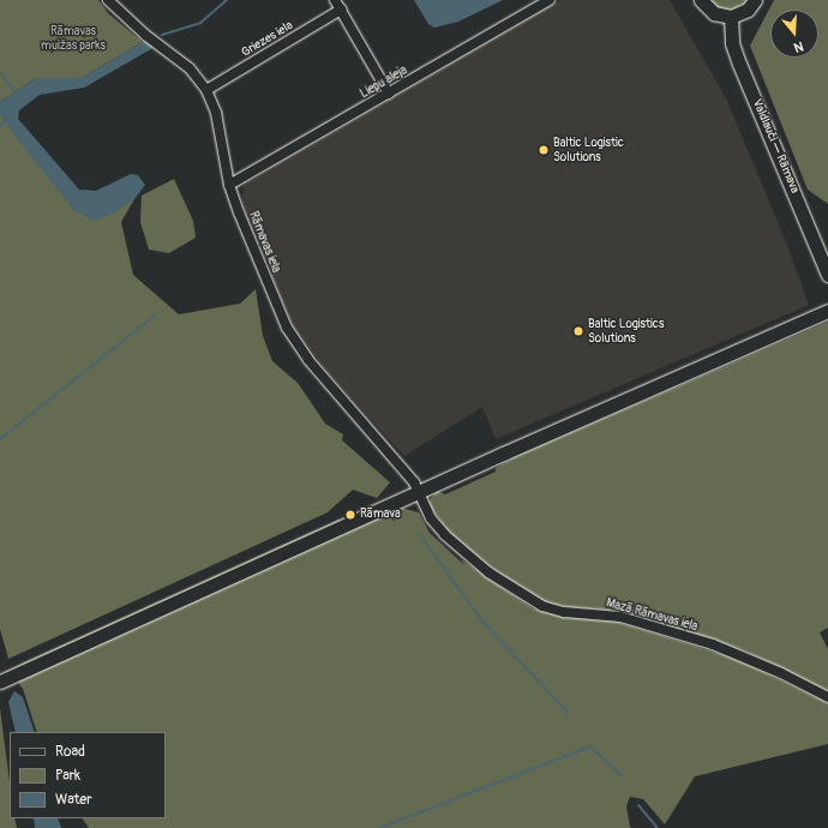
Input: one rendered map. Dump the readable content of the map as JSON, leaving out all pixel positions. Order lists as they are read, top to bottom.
{
  "streets": {
    "main road": ["Valdlauči — Rāmava"],
    "street": [
      "Griezes iela",
      "Liepu aleja",
      "Rāmavas iela",
      "Mazā Rāmavas iela"
    ]
  },
  "crossings": [
    ["Griezes iela", "Rāmavas iela"],
    ["Liepu aleja", "Rāmavas iela"],
    ["Rāmavas iela", "Mazā Rāmavas iela"]
  ],
  "parks": ["Rāmavas muižas parks"],
  "places": ["Baltic Logistic Solutions", "Baltic Logistics Solutions", "Rāmava"],
  "legend": ["Road", "Park", "Water"],
  "north": "bottom"
}
